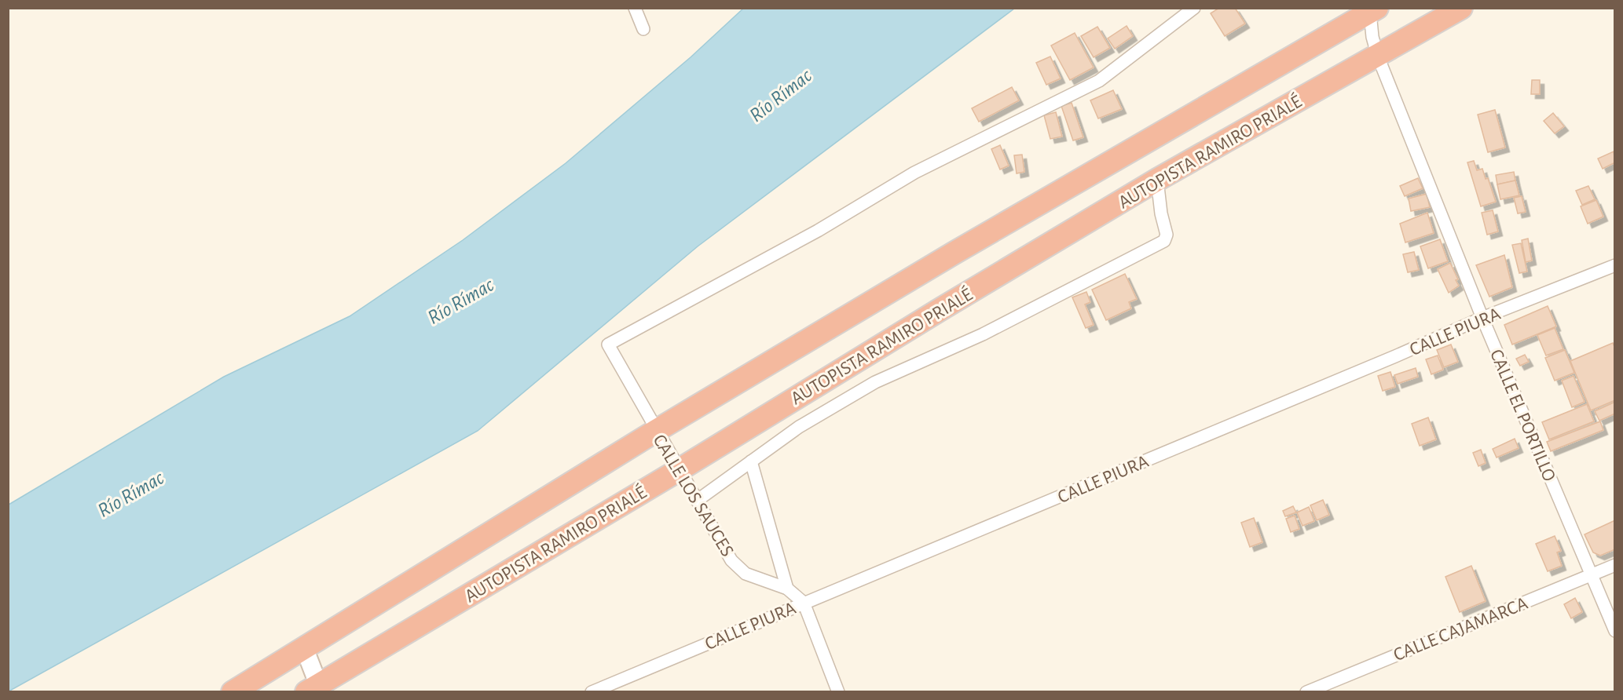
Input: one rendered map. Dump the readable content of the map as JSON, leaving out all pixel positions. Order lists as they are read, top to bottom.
{
  "streets": {
    "highway": ["AUTOPISTA RAMIRO PRIALÉ"],
    "street": [
      "CALLE PIURA",
      "CALLE EL PORTILLO",
      "CALLE LOS SAUCES",
      "CALLE CAJAMARCA"
    ]
  },
  "crossings": [
    ["AUTOPISTA RAMIRO PRIALÉ", "CALLE EL PORTILLO"],
    ["AUTOPISTA RAMIRO PRIALÉ", "CALLE LOS SAUCES"],
    ["CALLE PIURA", "CALLE EL PORTILLO"],
    ["CALLE PIURA", "CALLE LOS SAUCES"],
    ["CALLE EL PORTILLO", "CALLE CAJAMARCA"]
  ],
  "water": ["Río Rímac"]
}
